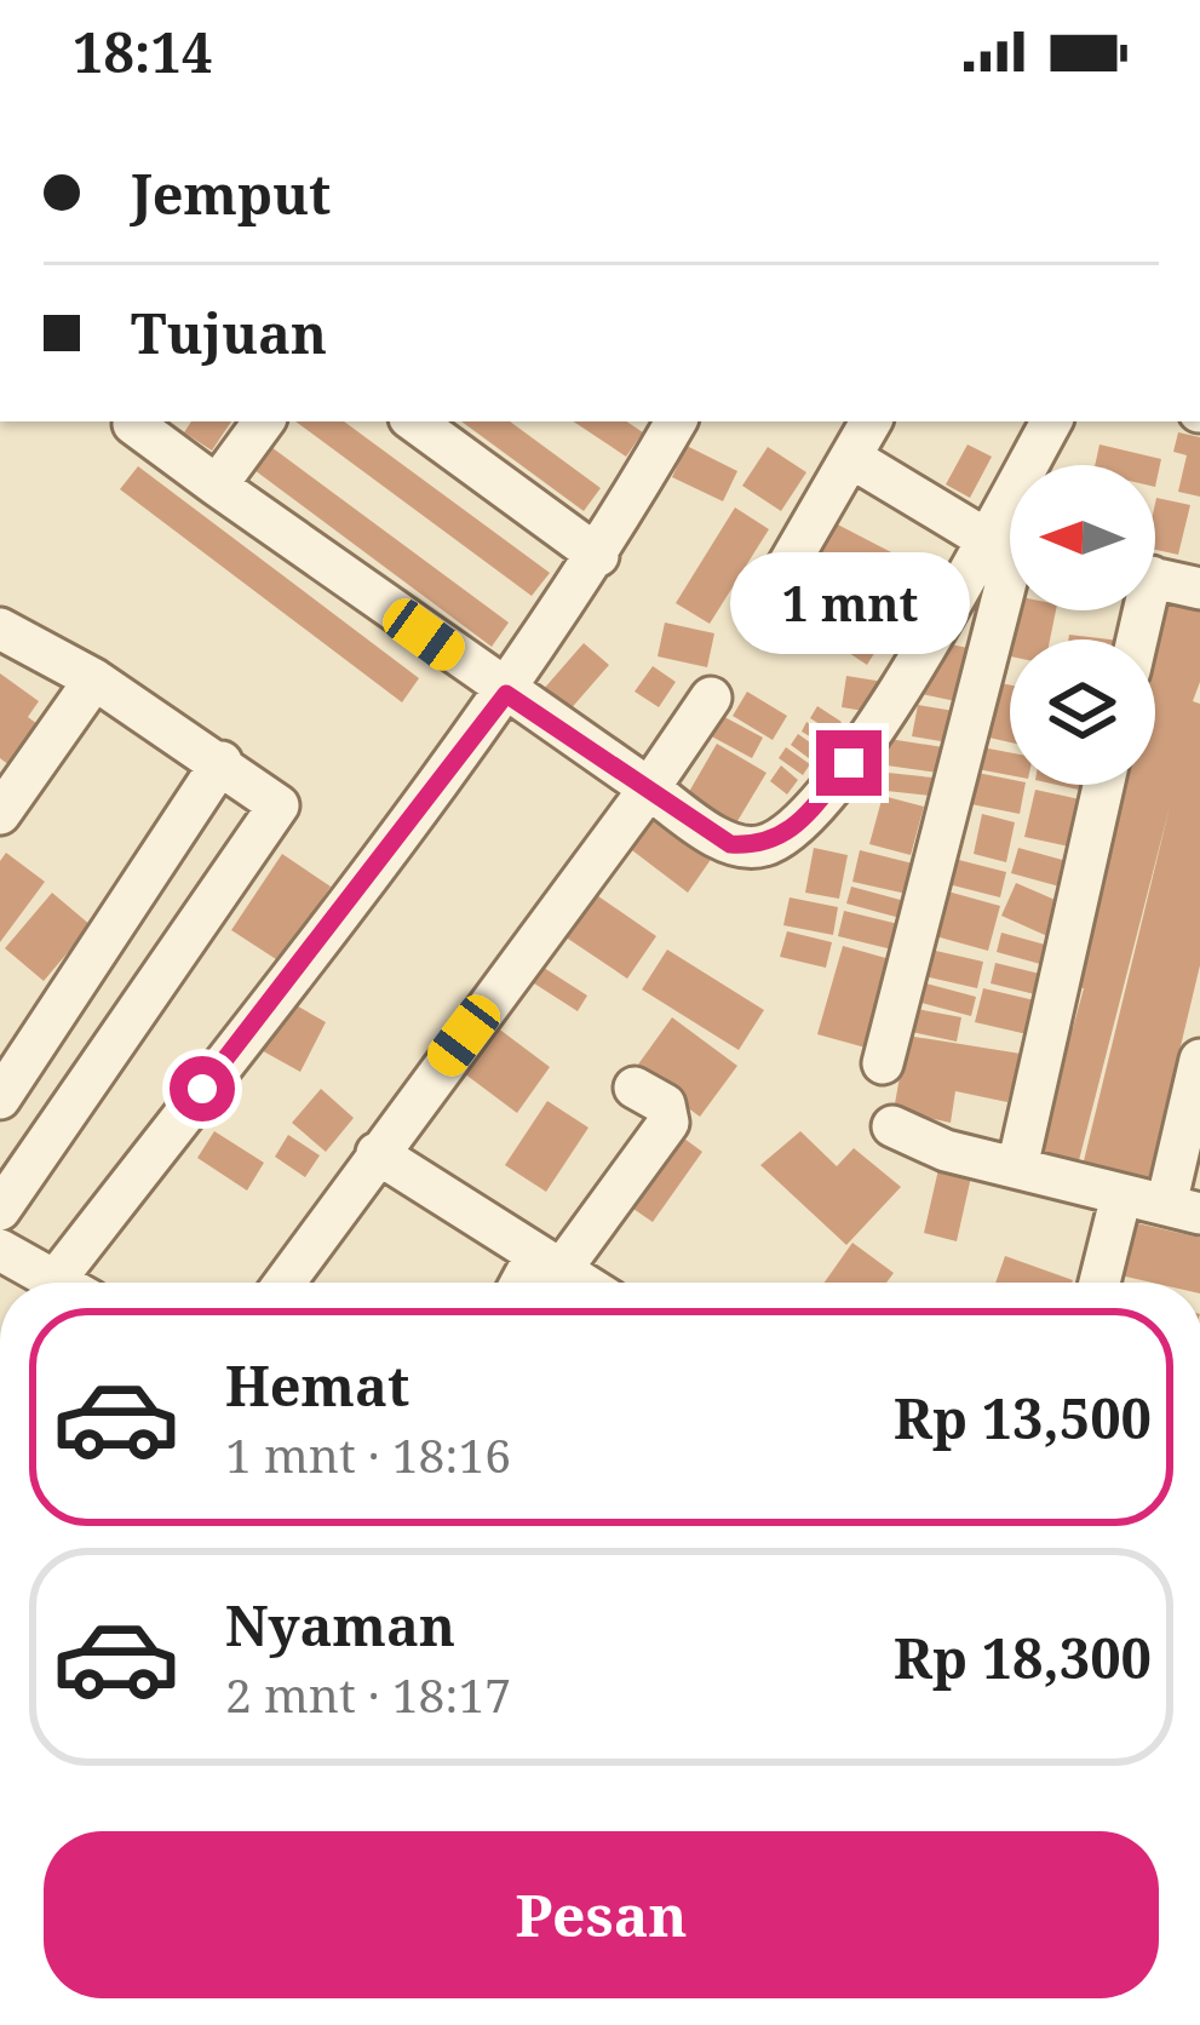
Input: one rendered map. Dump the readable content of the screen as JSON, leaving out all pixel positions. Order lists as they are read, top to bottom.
{
  "north": "left",
  "page": {
    "status": "18:14",
    "banner": ["Jemput", "Tujuan"],
    "bubble": "1 mnt",
    "list": [
      {
        "name": "Hemat",
        "note": "1 mnt · 18:16",
        "value": "Rp 13,500"
      },
      {
        "name": "Nyaman",
        "note": "2 mnt · 18:17",
        "value": "Rp 18,300"
      }
    ],
    "buttons": "Pesan"
  }
}
